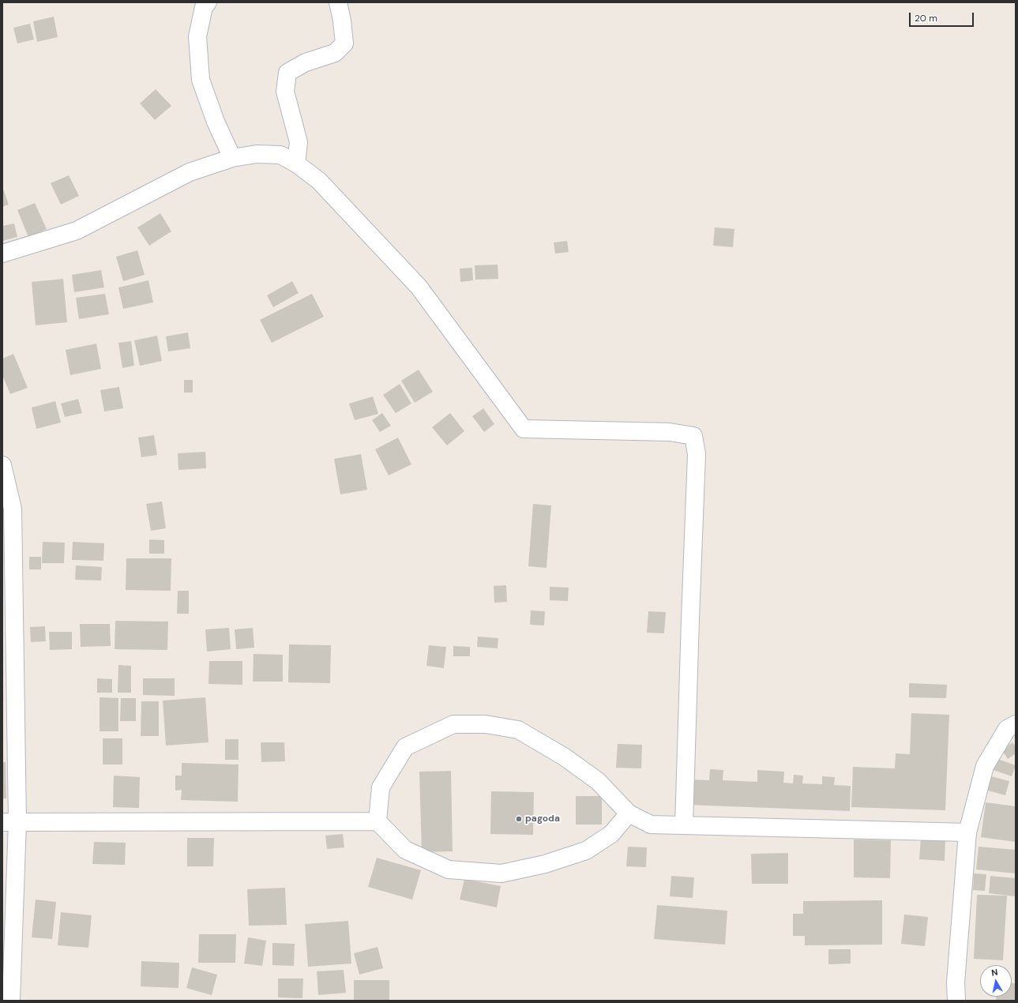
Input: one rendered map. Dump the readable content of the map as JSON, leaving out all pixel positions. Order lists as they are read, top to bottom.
{
  "places": ["pagoda"],
  "scale_bar": "20 m",
  "north": "top"
}
